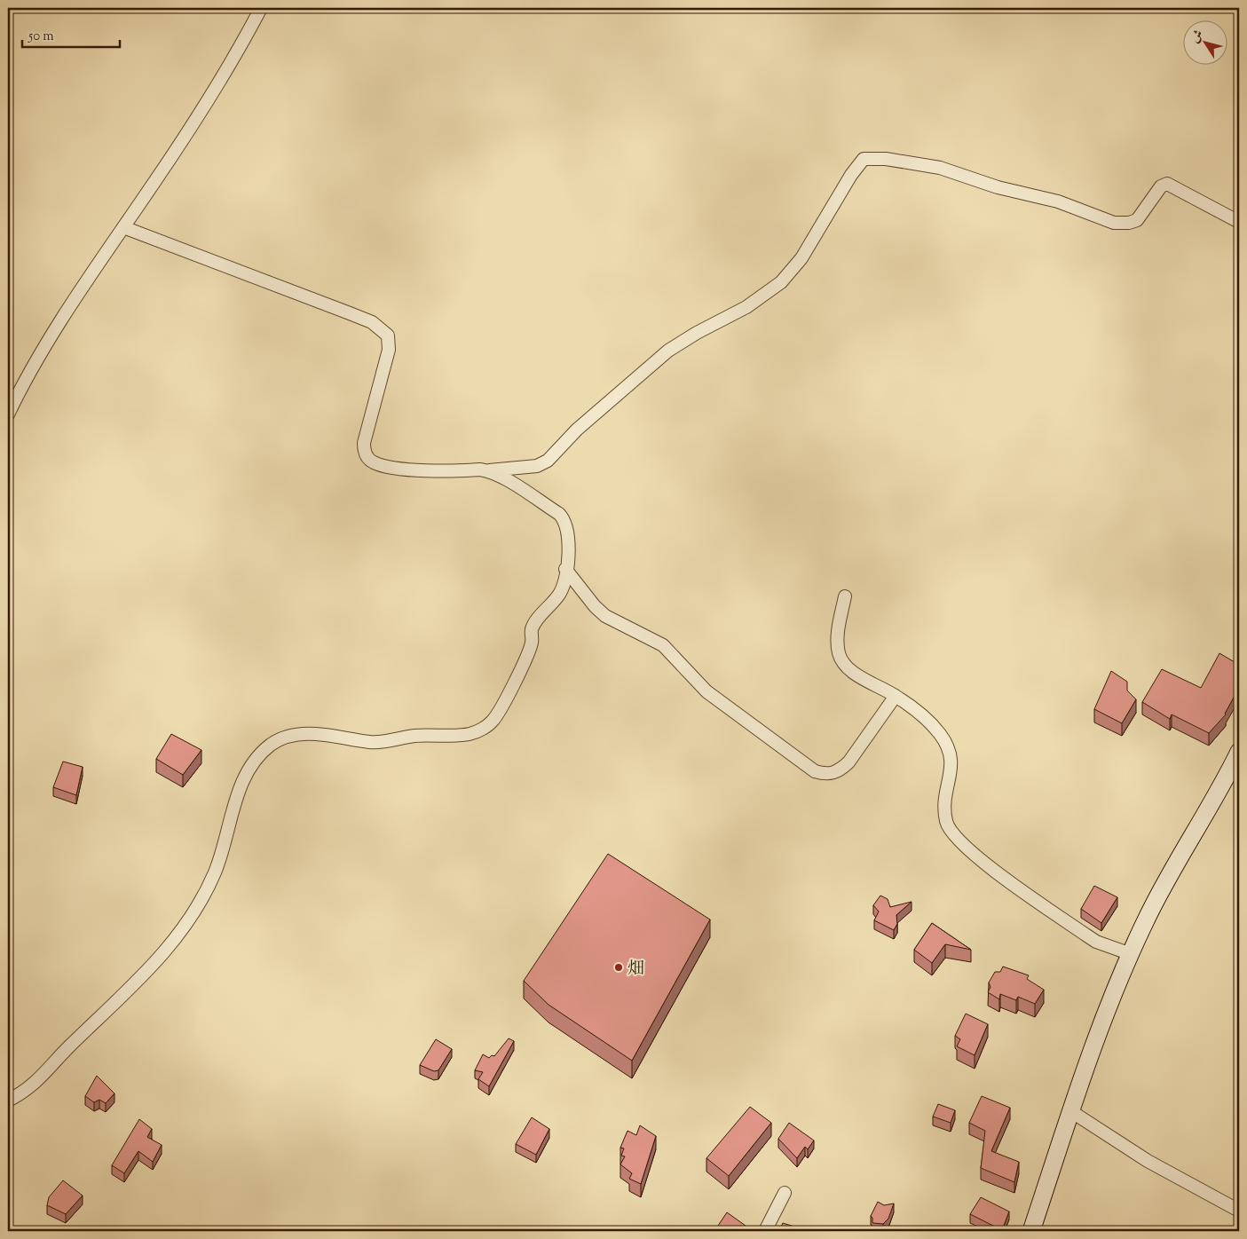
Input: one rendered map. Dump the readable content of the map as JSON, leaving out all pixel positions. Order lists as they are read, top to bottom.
{
  "places": ["畑"],
  "scale_bar": "50 m",
  "north": "top left"
}
